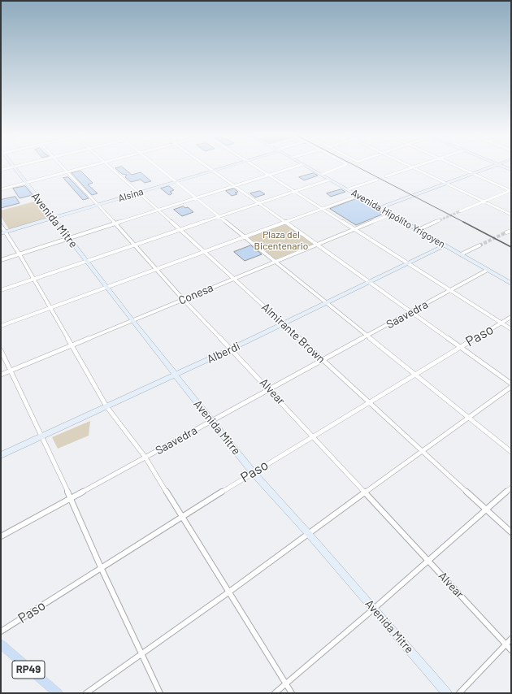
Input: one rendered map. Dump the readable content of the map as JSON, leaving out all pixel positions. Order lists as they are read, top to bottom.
{
  "streets": {
    "main road": [
      "Alsina",
      "Avenida Hipólito Yrigoyen",
      "Avenida Mitre",
      "Alberdi",
      "RP49"
    ],
    "street": [
      "Conesa",
      "Saavedra",
      "Almirante Brown",
      "Paso",
      "Alvear"
    ]
  },
  "crossings": [
    ["Alsina", "Avenida Mitre"],
    ["Alsina", "Almirante Brown"],
    ["Alsina", "Alvear"],
    ["Avenida Hipólito Yrigoyen", "Conesa"],
    ["Avenida Hipólito Yrigoyen", "Saavedra"],
    ["Avenida Hipólito Yrigoyen", "Alberdi"],
    ["Avenida Mitre", "Conesa"],
    ["Avenida Mitre", "Saavedra"],
    ["Avenida Mitre", "Paso"],
    ["Avenida Mitre", "Alberdi"],
    ["Conesa", "Almirante Brown"],
    ["Conesa", "Alvear"],
    ["Saavedra", "Almirante Brown"],
    ["Saavedra", "Alvear"],
    ["Almirante Brown", "Paso"],
    ["Almirante Brown", "Alberdi"],
    ["Paso", "Alvear"],
    ["Alberdi", "Alvear"]
  ],
  "parks": ["Plaza del Bicentenario"]
}
